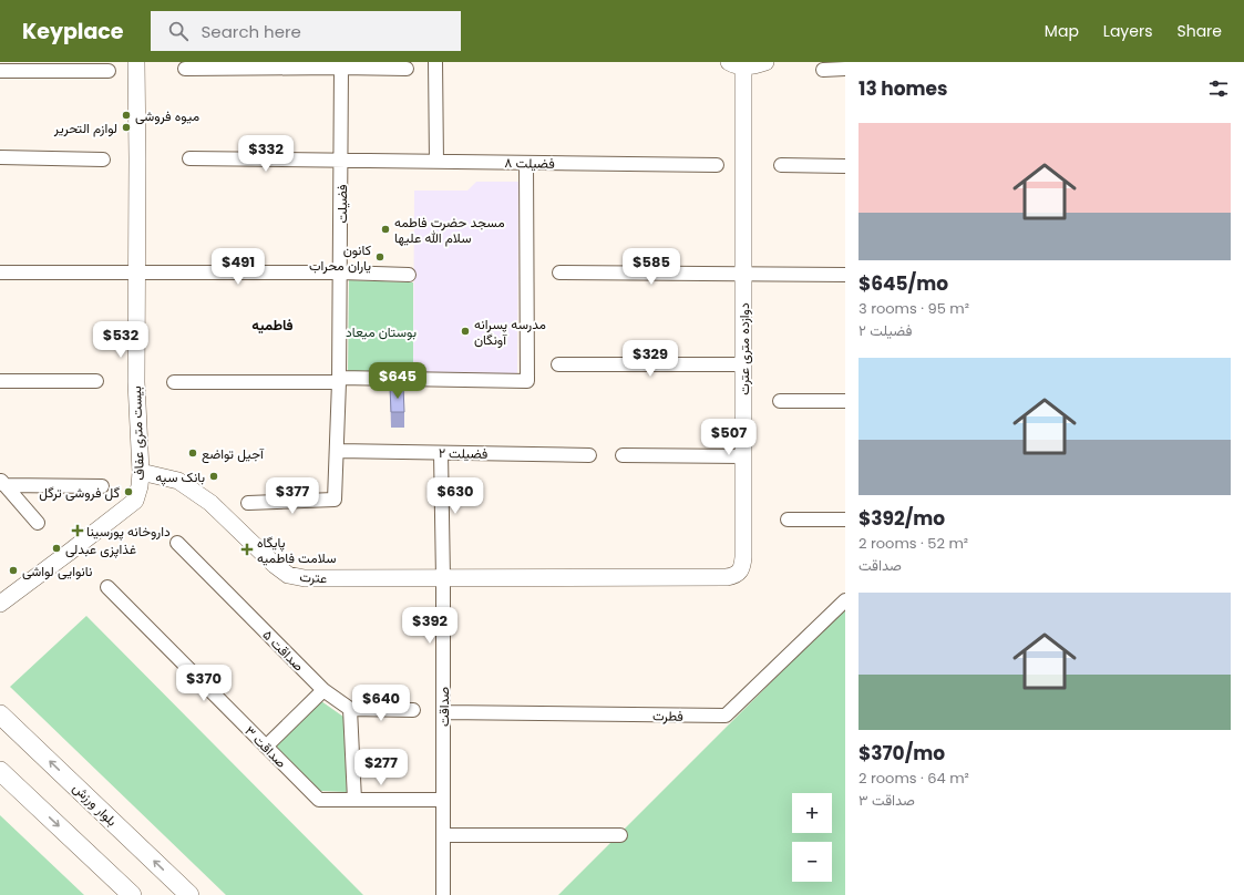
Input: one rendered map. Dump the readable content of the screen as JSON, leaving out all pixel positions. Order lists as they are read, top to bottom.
{
  "streets": {
    "main road": ["بلوار ورزش"],
    "street": [
      "فضیلت ۸",
      "فضیلت",
      "دوازده متری عترت",
      "بیست متری عفاف",
      "فضیلت ۲",
      "عترت",
      "صداقت ۵",
      "صداقت",
      "فطرت",
      "صداقت ۳"
    ]
  },
  "crossings": [
    ["فضیلت ۸", "فضیلت"],
    ["فضیلت", "فضیلت ۲"],
    ["دوازده متری عترت", "عترت"],
    ["دوازده متری عترت", "صداقت"],
    ["بیست متری عفاف", "عترت"],
    ["عترت", "صداقت"],
    ["صداقت", "فطرت"],
    ["صداقت", "صداقت ۳"]
  ],
  "districts": ["فاطمیه"],
  "parks": ["بوستان میعاد"],
  "places": {
    "other": [
      "میوه فروشی",
      "لوازم التحریر",
      "مسجد حضرت فاطمه سلام الله علیها",
      "کانون یاران محراب",
      "مدرسه پسرانه آونگان",
      "آجیل تواضع",
      "بانک سپه",
      "گل فروشی ترگل",
      "غذاپزی عبدلی",
      "نانوایی لواشی"
    ],
    "health": ["داروخانه پورسینا", "پایگاه سلامت فاطمیه"]
  },
  "page": {
    "header": "Keyplace",
    "search": "Search here",
    "nav": ["Map", "Layers", "Share"],
    "heading": "13 homes",
    "list": [
      {
        "name": "$645/mo",
        "note": "3 rooms · 95 m² · فضیلت ۲"
      },
      {
        "name": "$392/mo",
        "note": "2 rooms · 52 m² · صداقت"
      },
      {
        "name": "$370/mo",
        "note": "2 rooms · 64 m² · صداقت ۳"
      }
    ],
    "price": [
      "$332",
      "$491",
      "$585",
      "$532",
      "$329",
      "$645",
      "$507",
      "$377",
      "$630",
      "$392",
      "$370",
      "$640",
      "$277"
    ],
    "map_buttons": ["+", "−"]
  }
}
